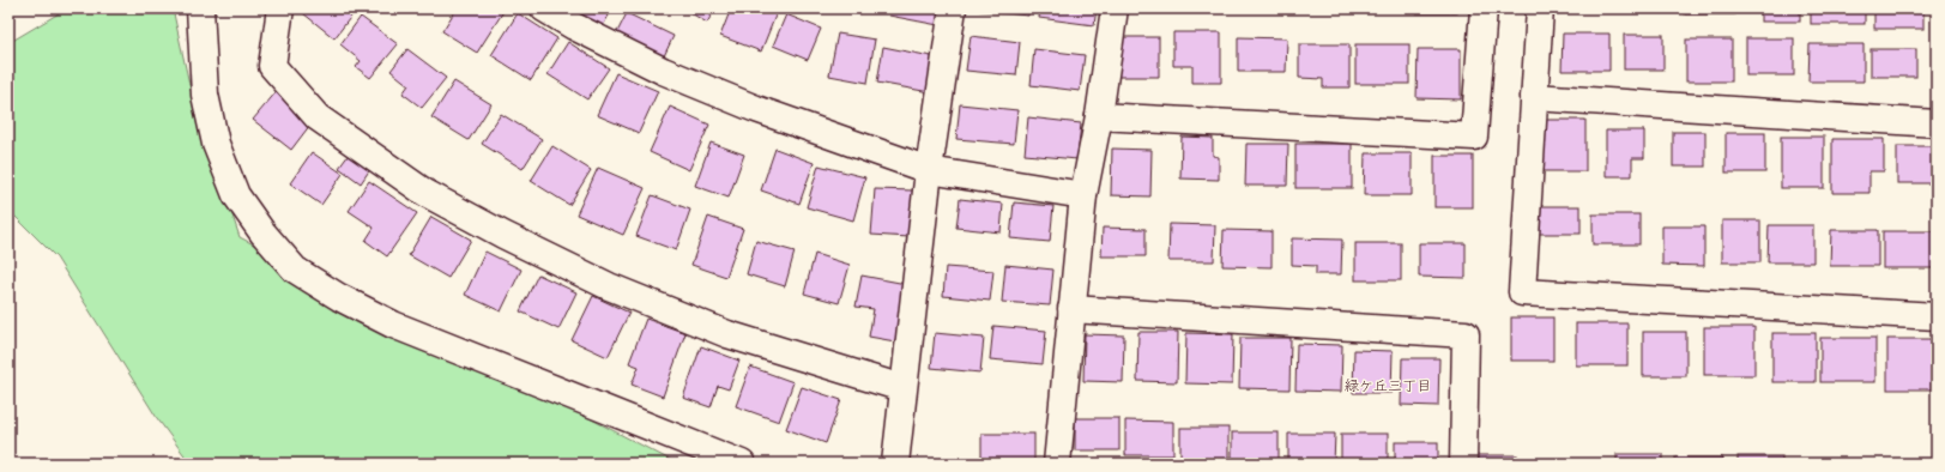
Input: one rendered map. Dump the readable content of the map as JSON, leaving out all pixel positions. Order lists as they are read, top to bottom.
{
  "districts": ["緑ケ丘三丁目"]
}
